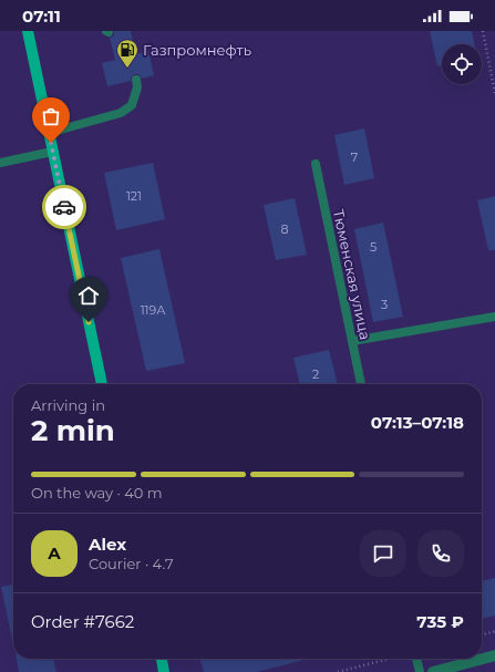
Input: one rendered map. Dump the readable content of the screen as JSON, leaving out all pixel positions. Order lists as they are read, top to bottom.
{
  "streets": {
    "lane": ["Тюменская улица"]
  },
  "places": {
    "fuel station": ["Газпромнефть"]
  },
  "house_numbers": [
    "7",
    "121",
    "8",
    "5",
    "3",
    "119А",
    "2"
  ],
  "page": {
    "status": "07:11",
    "heading": ["2 min", "Arriving in", "07:13–07:18"],
    "panel": [
      "Alex",
      "Courier · 4.7",
      "Order #7662",
      "735 ₽"
    ],
    "bar": "On the way · 40 m",
    "round": "A"
  }
}
